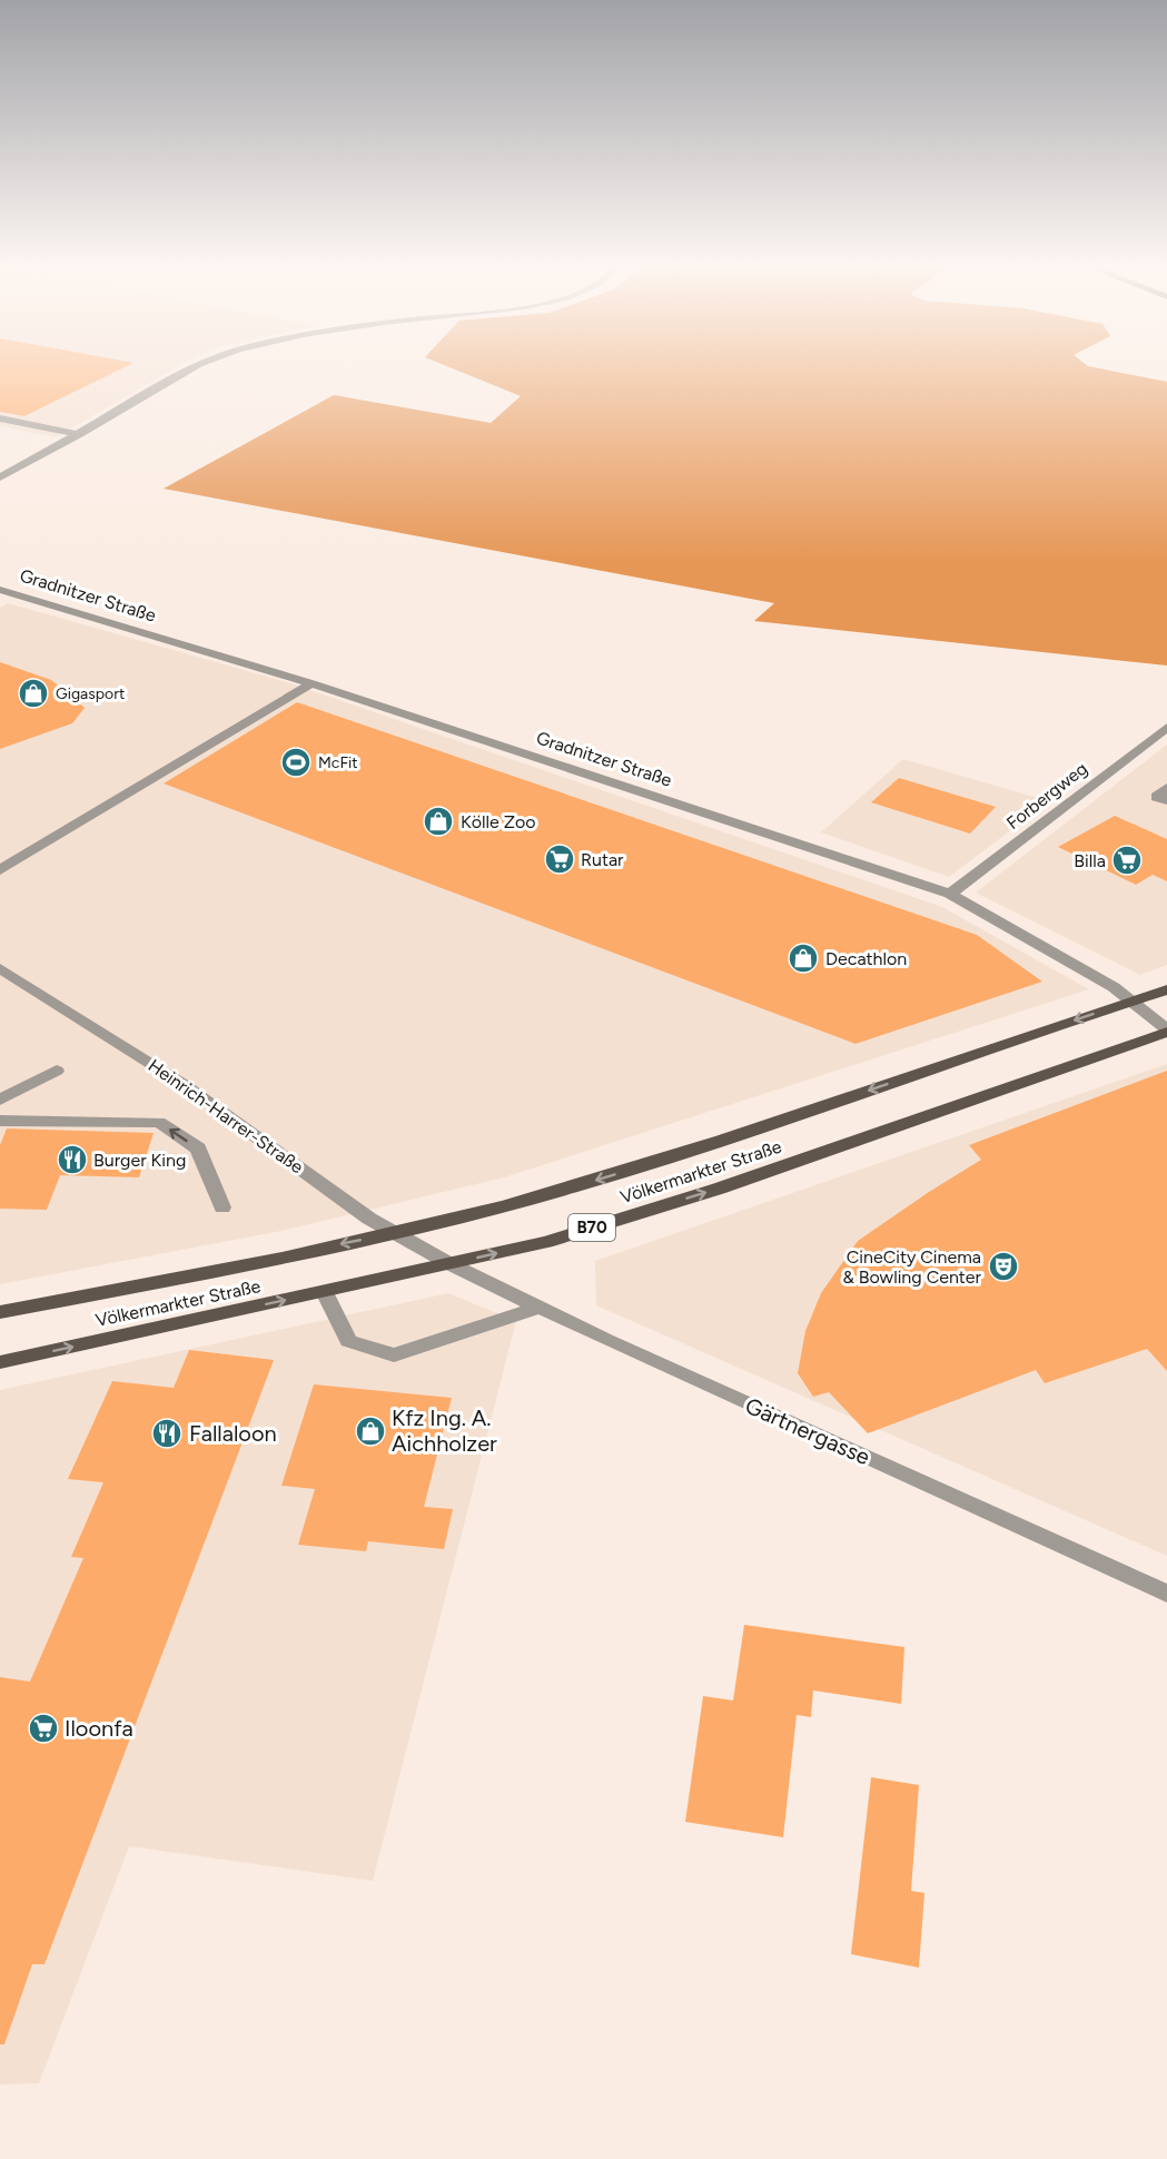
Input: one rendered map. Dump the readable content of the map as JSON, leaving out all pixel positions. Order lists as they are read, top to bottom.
{
  "streets": {
    "main road": ["Völkermarkter Straße", "B70"],
    "street": [
      "Gradnitzer Straße",
      "Forbergweg",
      "Heinrich-Harrer-Straße",
      "Gärtnergasse"
    ]
  },
  "crossings": [
    ["Gradnitzer Straße", "Forbergweg"],
    ["Gradnitzer Straße", "Völkermarkter Straße"],
    ["Heinrich-Harrer-Straße", "Völkermarkter Straße"],
    ["Heinrich-Harrer-Straße", "Gärtnergasse"],
    ["Völkermarkter Straße", "Gärtnergasse"]
  ],
  "places": {
    "shop": [
      "Gigasport",
      "Kölle Zoo",
      "Decathlon",
      "Kfz Ing. A. Aichholzer"
    ],
    "sports": ["McFit"],
    "supermarket": ["Rutar", "Billa", "Iloonfa"],
    "restaurant": ["Burger King", "Fallaloon"],
    "theatre": ["CineCity Cinema & Bowling Center"]
  }
}
